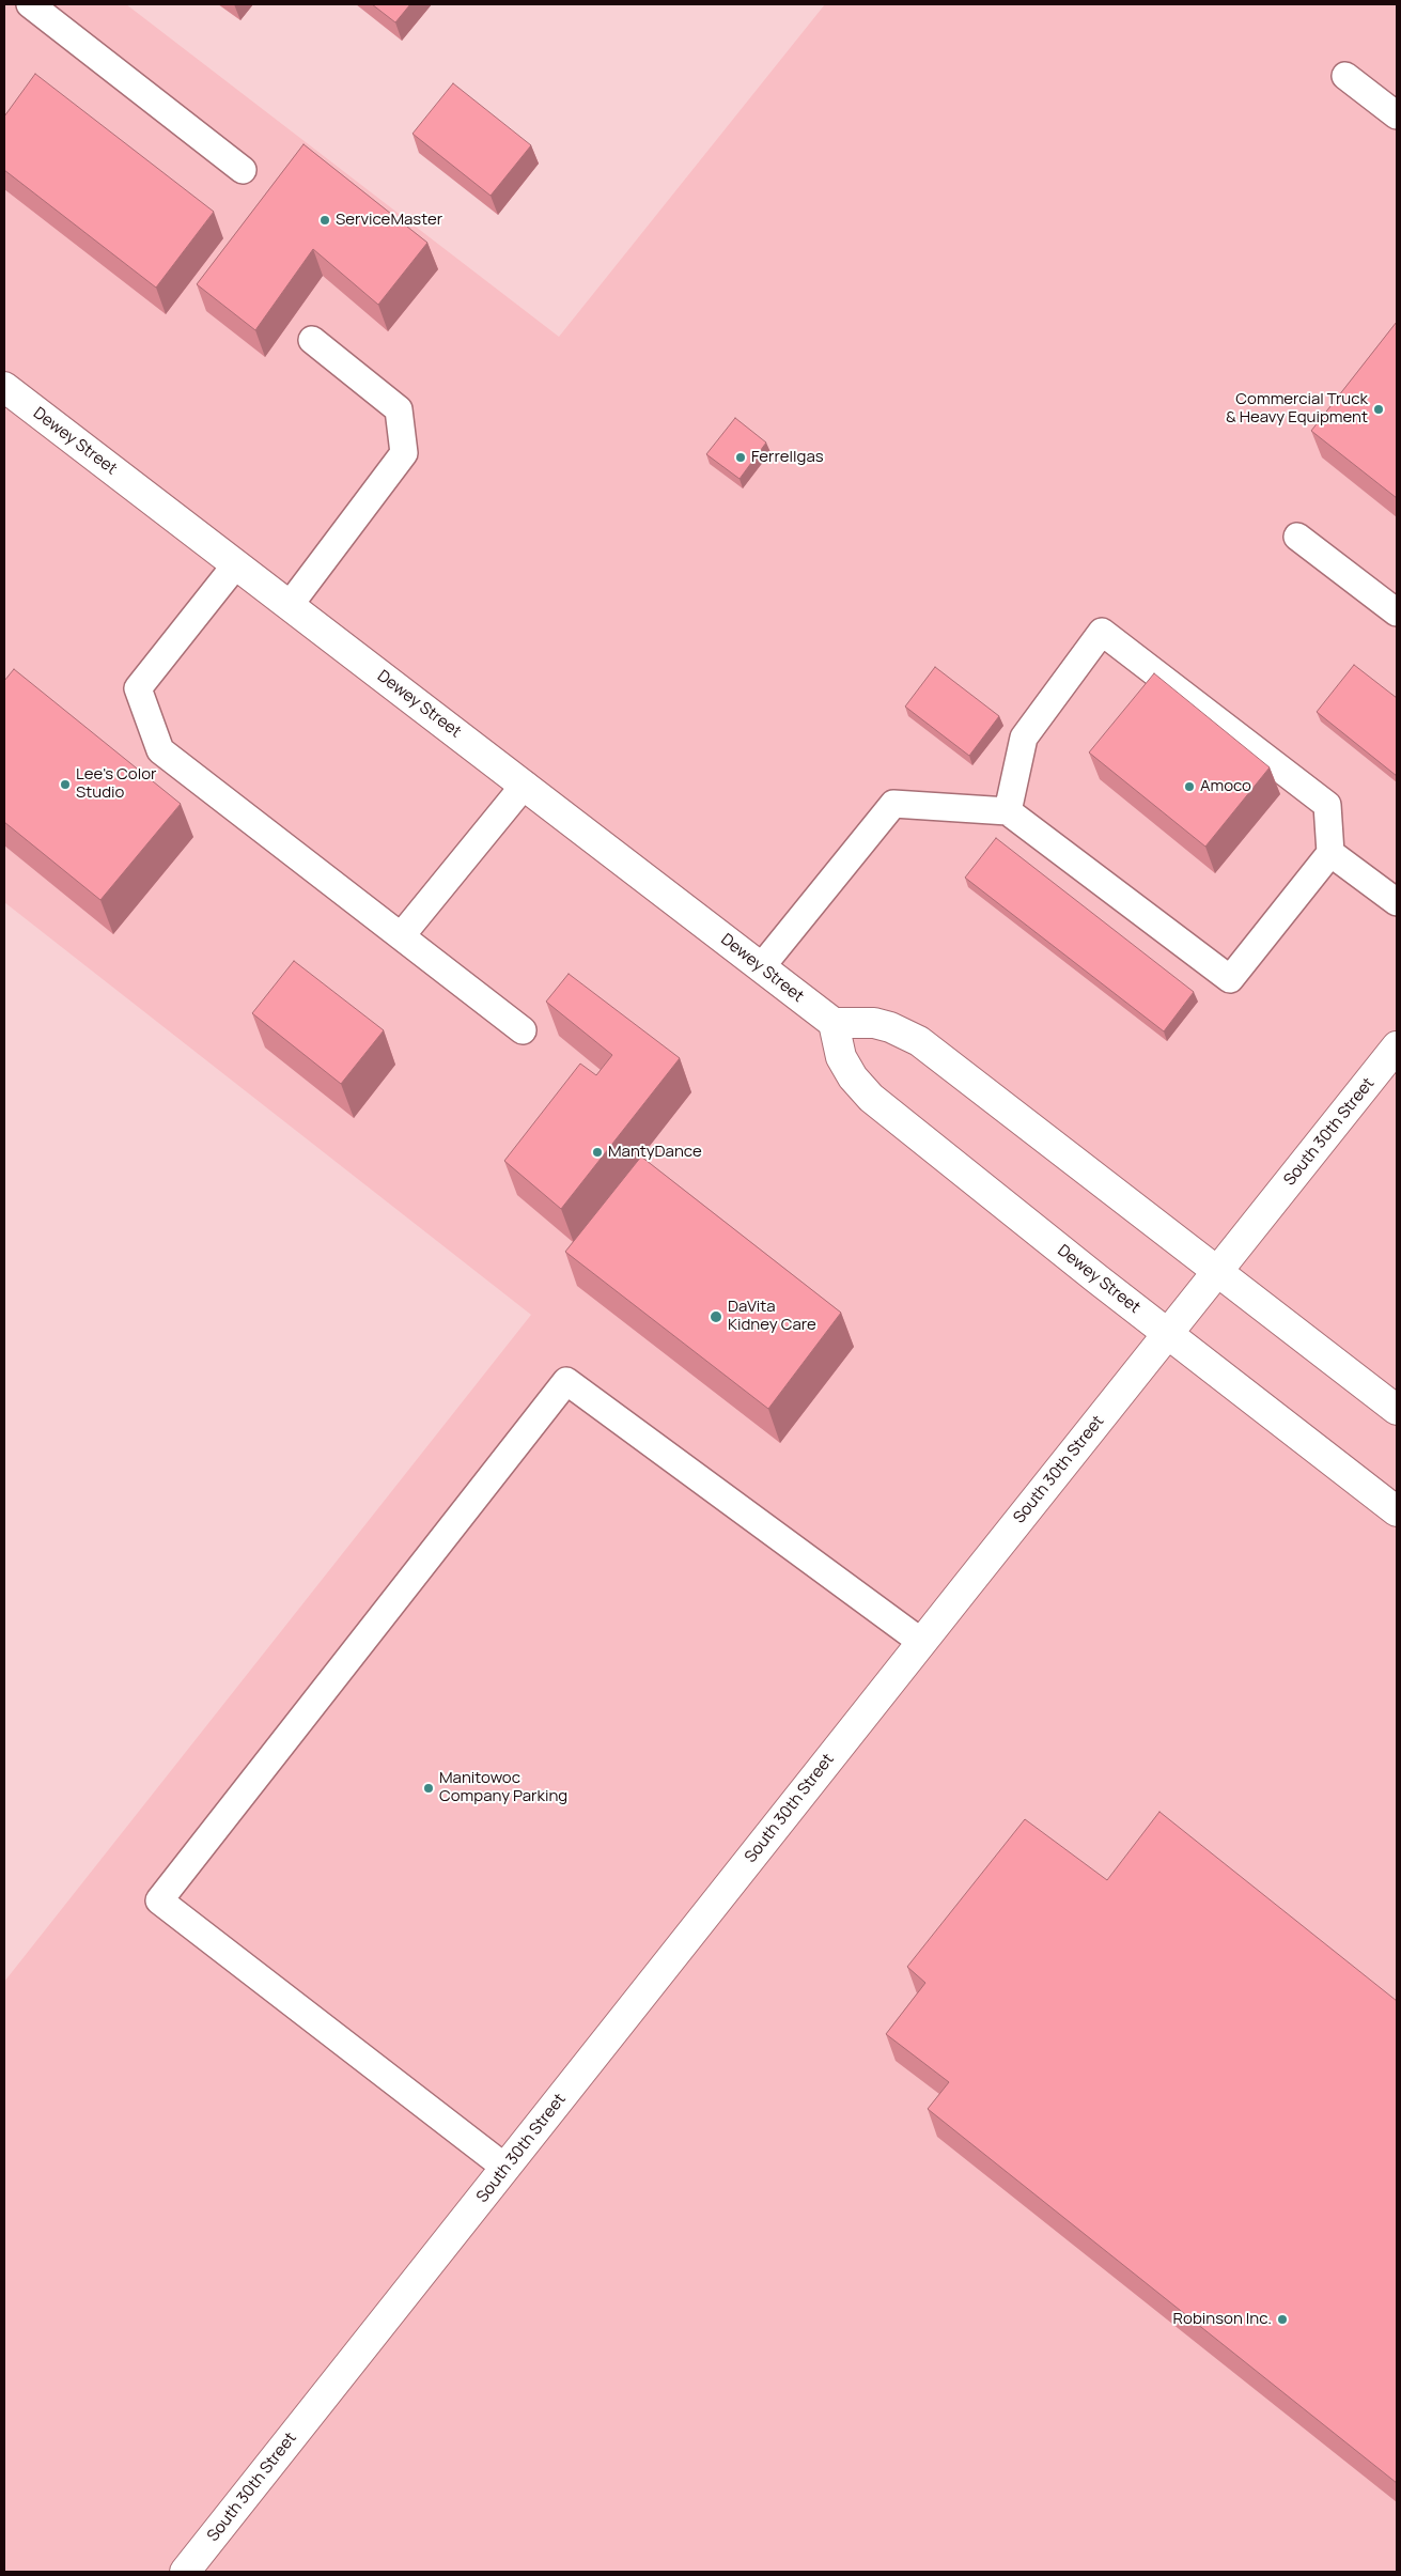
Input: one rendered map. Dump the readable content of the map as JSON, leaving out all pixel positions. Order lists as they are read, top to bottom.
{
  "streets": {
    "street": ["Dewey Street", "South 30th Street"]
  },
  "crossings": [
    ["Dewey Street", "South 30th Street"]
  ],
  "places": [
    "ServiceMaster",
    "Commercial Truck & Heavy Equipment",
    "Ferrellgas",
    "Lee's Color Studio",
    "Amoco",
    "MantyDance",
    "DaVita Kidney Care",
    "Manitowoc Company Parking",
    "Robinson Inc."
  ]
}
